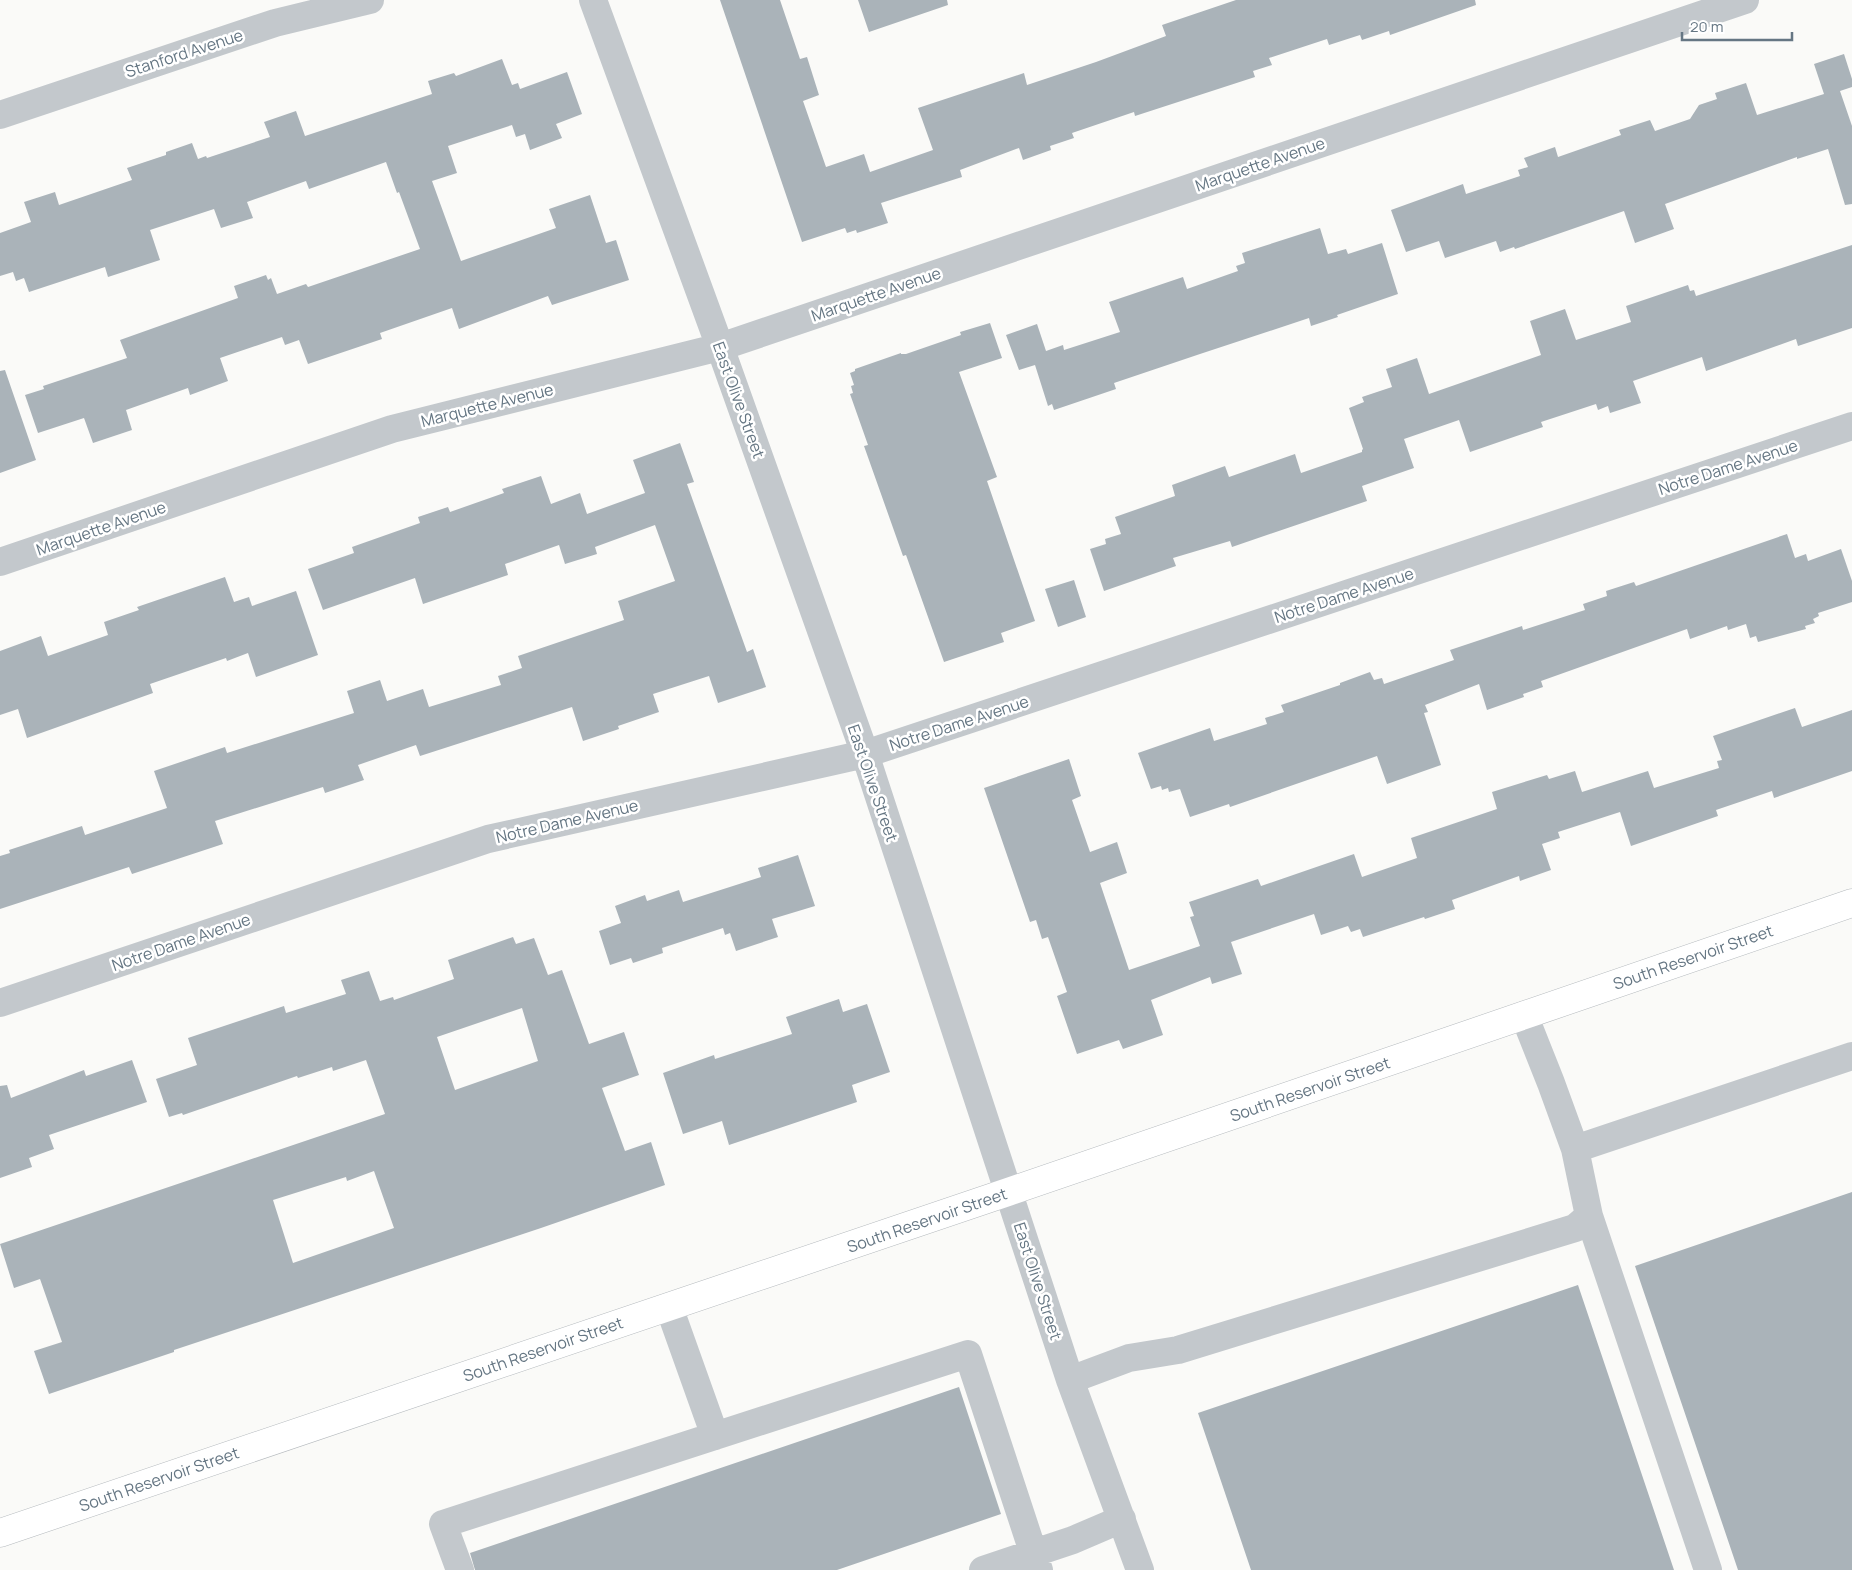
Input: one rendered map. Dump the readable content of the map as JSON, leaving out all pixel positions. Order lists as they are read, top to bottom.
{
  "streets": {
    "main road": ["South Reservoir Street"],
    "street": [
      "Stanford Avenue",
      "Marquette Avenue",
      "East Olive Street",
      "Notre Dame Avenue"
    ]
  },
  "crossings": [
    ["Marquette Avenue", "East Olive Street"],
    ["East Olive Street", "Notre Dame Avenue"],
    ["East Olive Street", "South Reservoir Street"]
  ],
  "scale_bar": "20 m"
}
